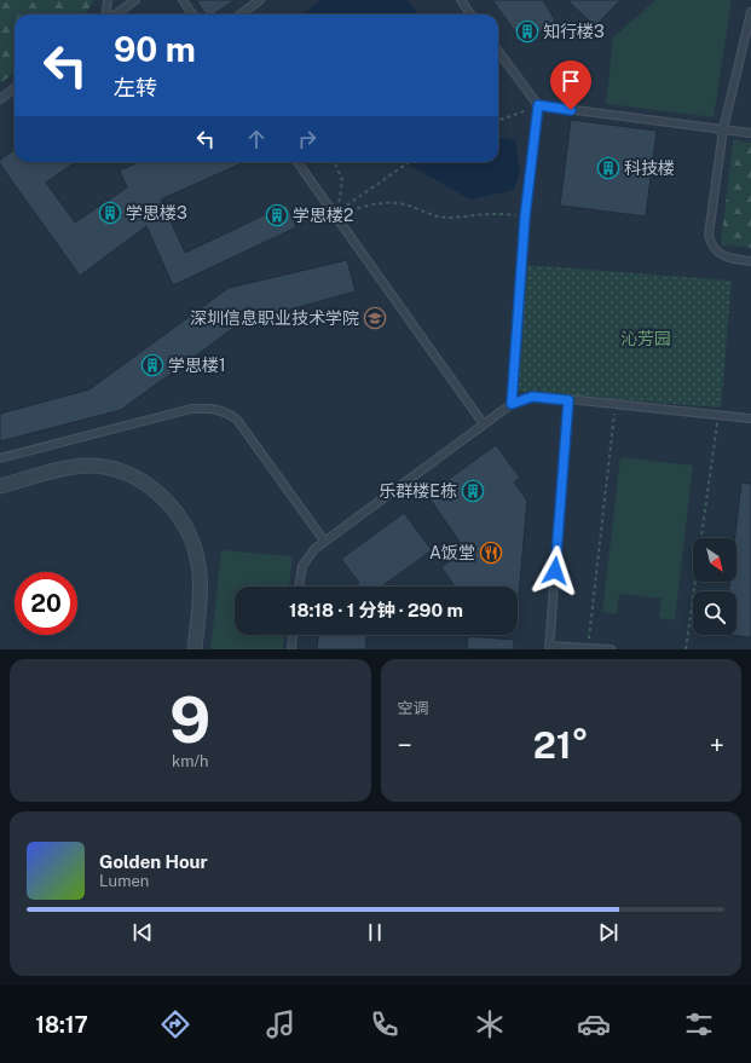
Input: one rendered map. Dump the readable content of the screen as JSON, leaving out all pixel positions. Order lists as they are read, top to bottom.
{
  "parks": ["沁芳园"],
  "places": {
    "building": [
      "知行楼3",
      "科技楼",
      "学思楼3",
      "学思楼2",
      "学思楼1",
      "乐群楼E栋"
    ],
    "school or university": ["深圳信息职业技术学院"],
    "restaurant": ["A饭堂"]
  },
  "north": "bottom right",
  "page": {
    "turn": ["90 m", "左转"],
    "limit": "20",
    "trip": "18:18 · 1 分钟 · 290 m",
    "tile": [
      ["9", "km/h"],
      "空调"
    ],
    "heat": ["−", "21°", "+"],
    "song": ["Golden Hour", "Lumen"],
    "tabs": "18:17"
  }
}
